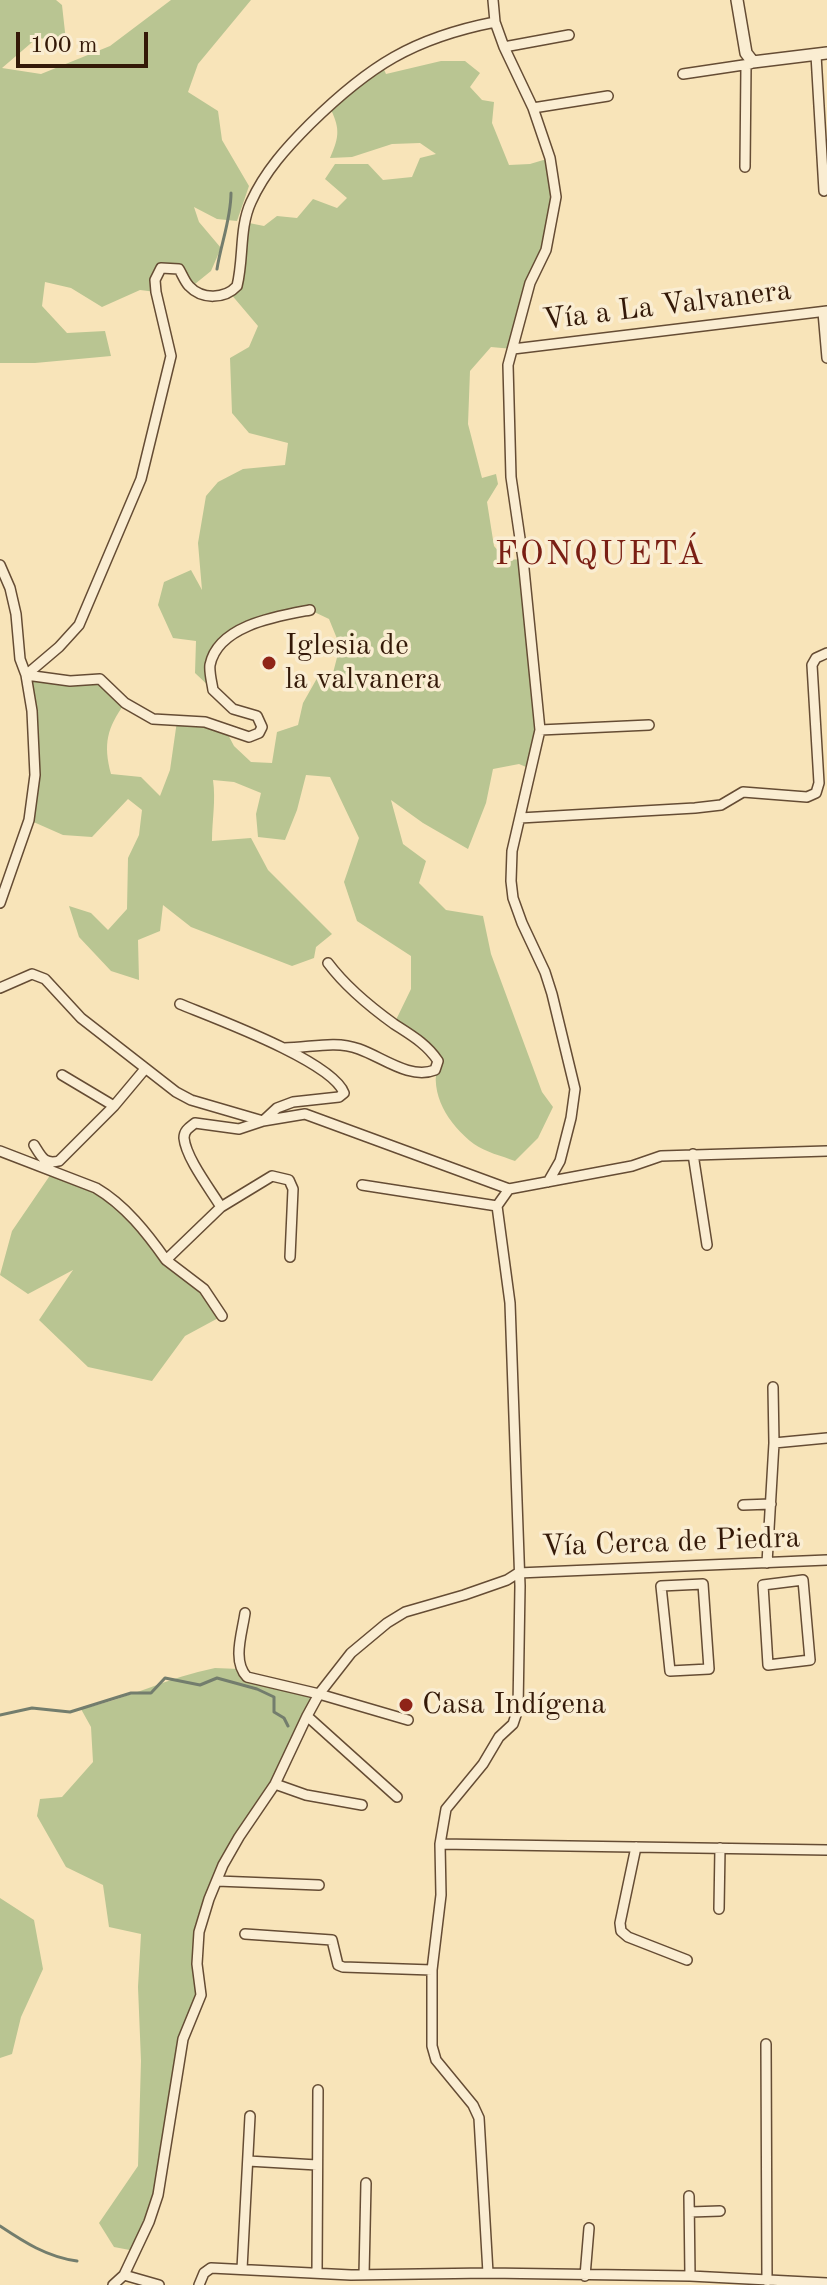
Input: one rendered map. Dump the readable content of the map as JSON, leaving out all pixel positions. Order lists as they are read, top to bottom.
{
  "streets": {
    "street": ["Vía a La Valvanera", "Vía Cerca de Piedra"]
  },
  "districts": ["FONQUETÁ"],
  "places": ["Iglesia de la valvanera", "Casa Indígena"],
  "scale_bar": "100 m"
}
